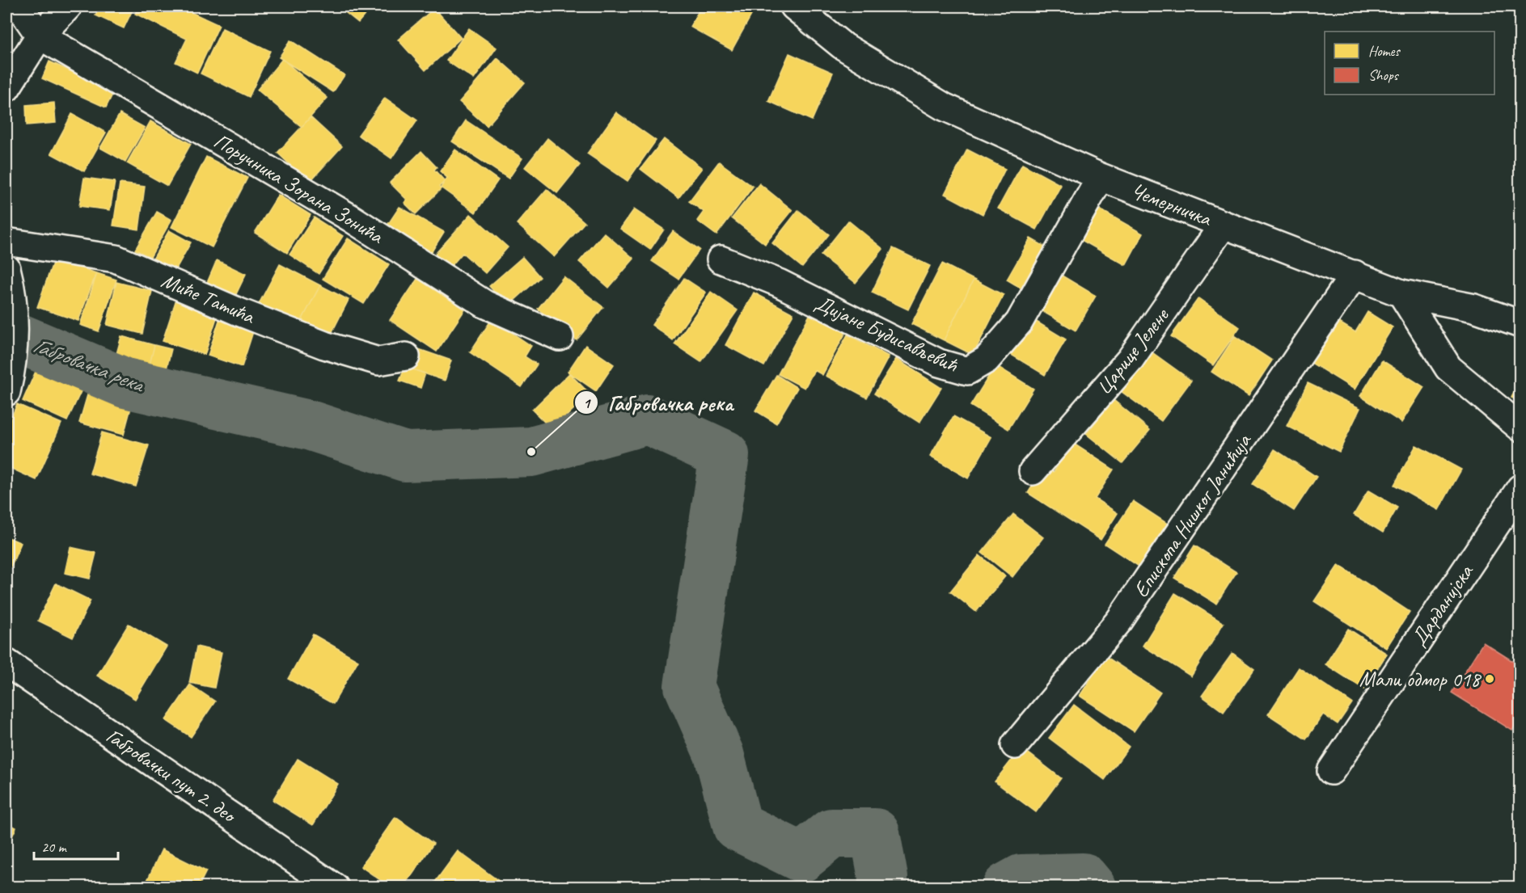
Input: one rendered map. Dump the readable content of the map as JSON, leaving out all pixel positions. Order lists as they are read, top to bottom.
{
  "streets": {
    "street": [
      "Поручника Зорана Зонића",
      "Чемерничка",
      "Миће Татића",
      "Дијане Будисављевић",
      "Царице Јелене",
      "Епископа Нишког Јанићија",
      "Дарданијска",
      "Габровачки пут 2. део"
    ]
  },
  "crossings": [
    ["Чемерничка", "Дијане Будисављевић"],
    ["Чемерничка", "Царице Јелене"],
    ["Чемерничка", "Епископа Нишког Јанићија"]
  ],
  "water": ["Габровачка река"],
  "places": ["Габровачка река", "Мали одмор 018"],
  "legend": ["Homes", "Shops"],
  "scale_bar": "20 m"
}
